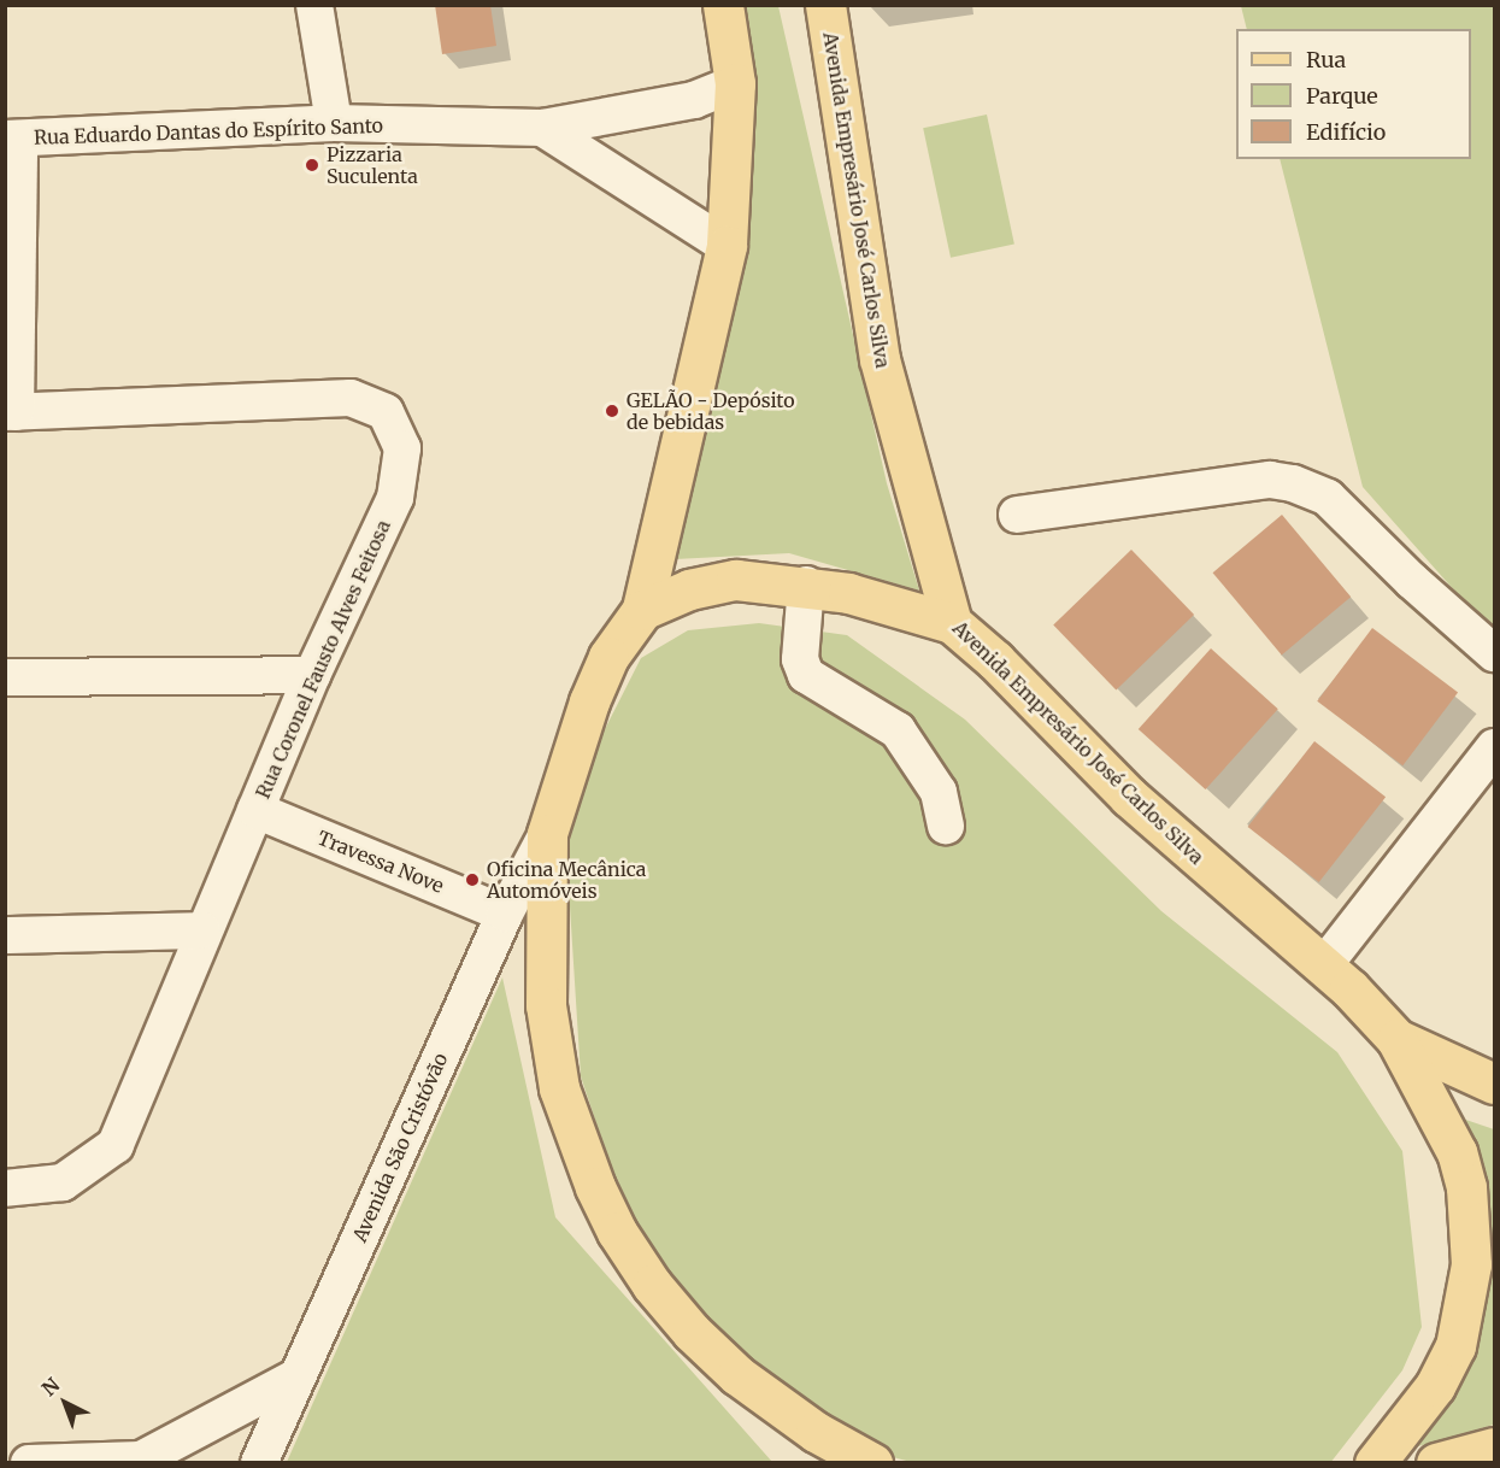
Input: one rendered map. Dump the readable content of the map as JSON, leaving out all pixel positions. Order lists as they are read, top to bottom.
{
  "streets": {
    "main road": ["Avenida Empresário José Carlos Silva"],
    "street": [
      "Rua Eduardo Dantas do Espírito Santo",
      "Rua Coronel Fausto Alves Feitosa",
      "Travessa Nove",
      "Avenida São Cristóvão"
    ]
  },
  "crossings": [
    ["Rua Coronel Fausto Alves Feitosa", "Travessa Nove"],
    ["Travessa Nove", "Avenida São Cristóvão"]
  ],
  "places": ["Pizzaria Suculenta", "GELÃO - Depósito de bebidas", "Oficina Mecânica Automóveis"],
  "legend": ["Rua", "Parque", "Edifício"],
  "north": "top left"
}
